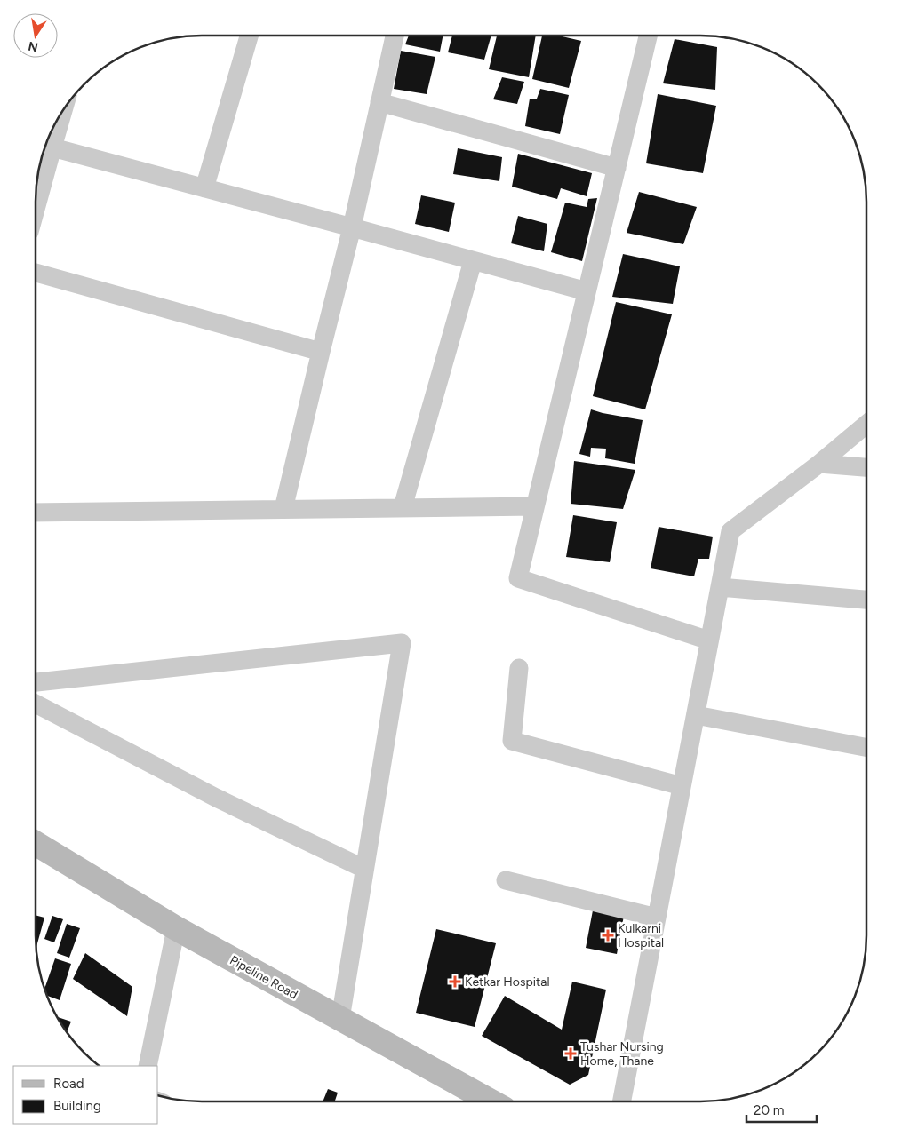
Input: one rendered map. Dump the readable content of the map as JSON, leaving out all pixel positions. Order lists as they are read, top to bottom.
{
  "streets": {
    "main road": ["Pipeline Road"]
  },
  "places": {
    "health": ["Kulkarni Hospital", "Ketkar Hospital", "Tushar Nursing Home, Thane"]
  },
  "legend": ["Road", "Building"],
  "scale_bar": "20 m",
  "north": "bottom"
}
